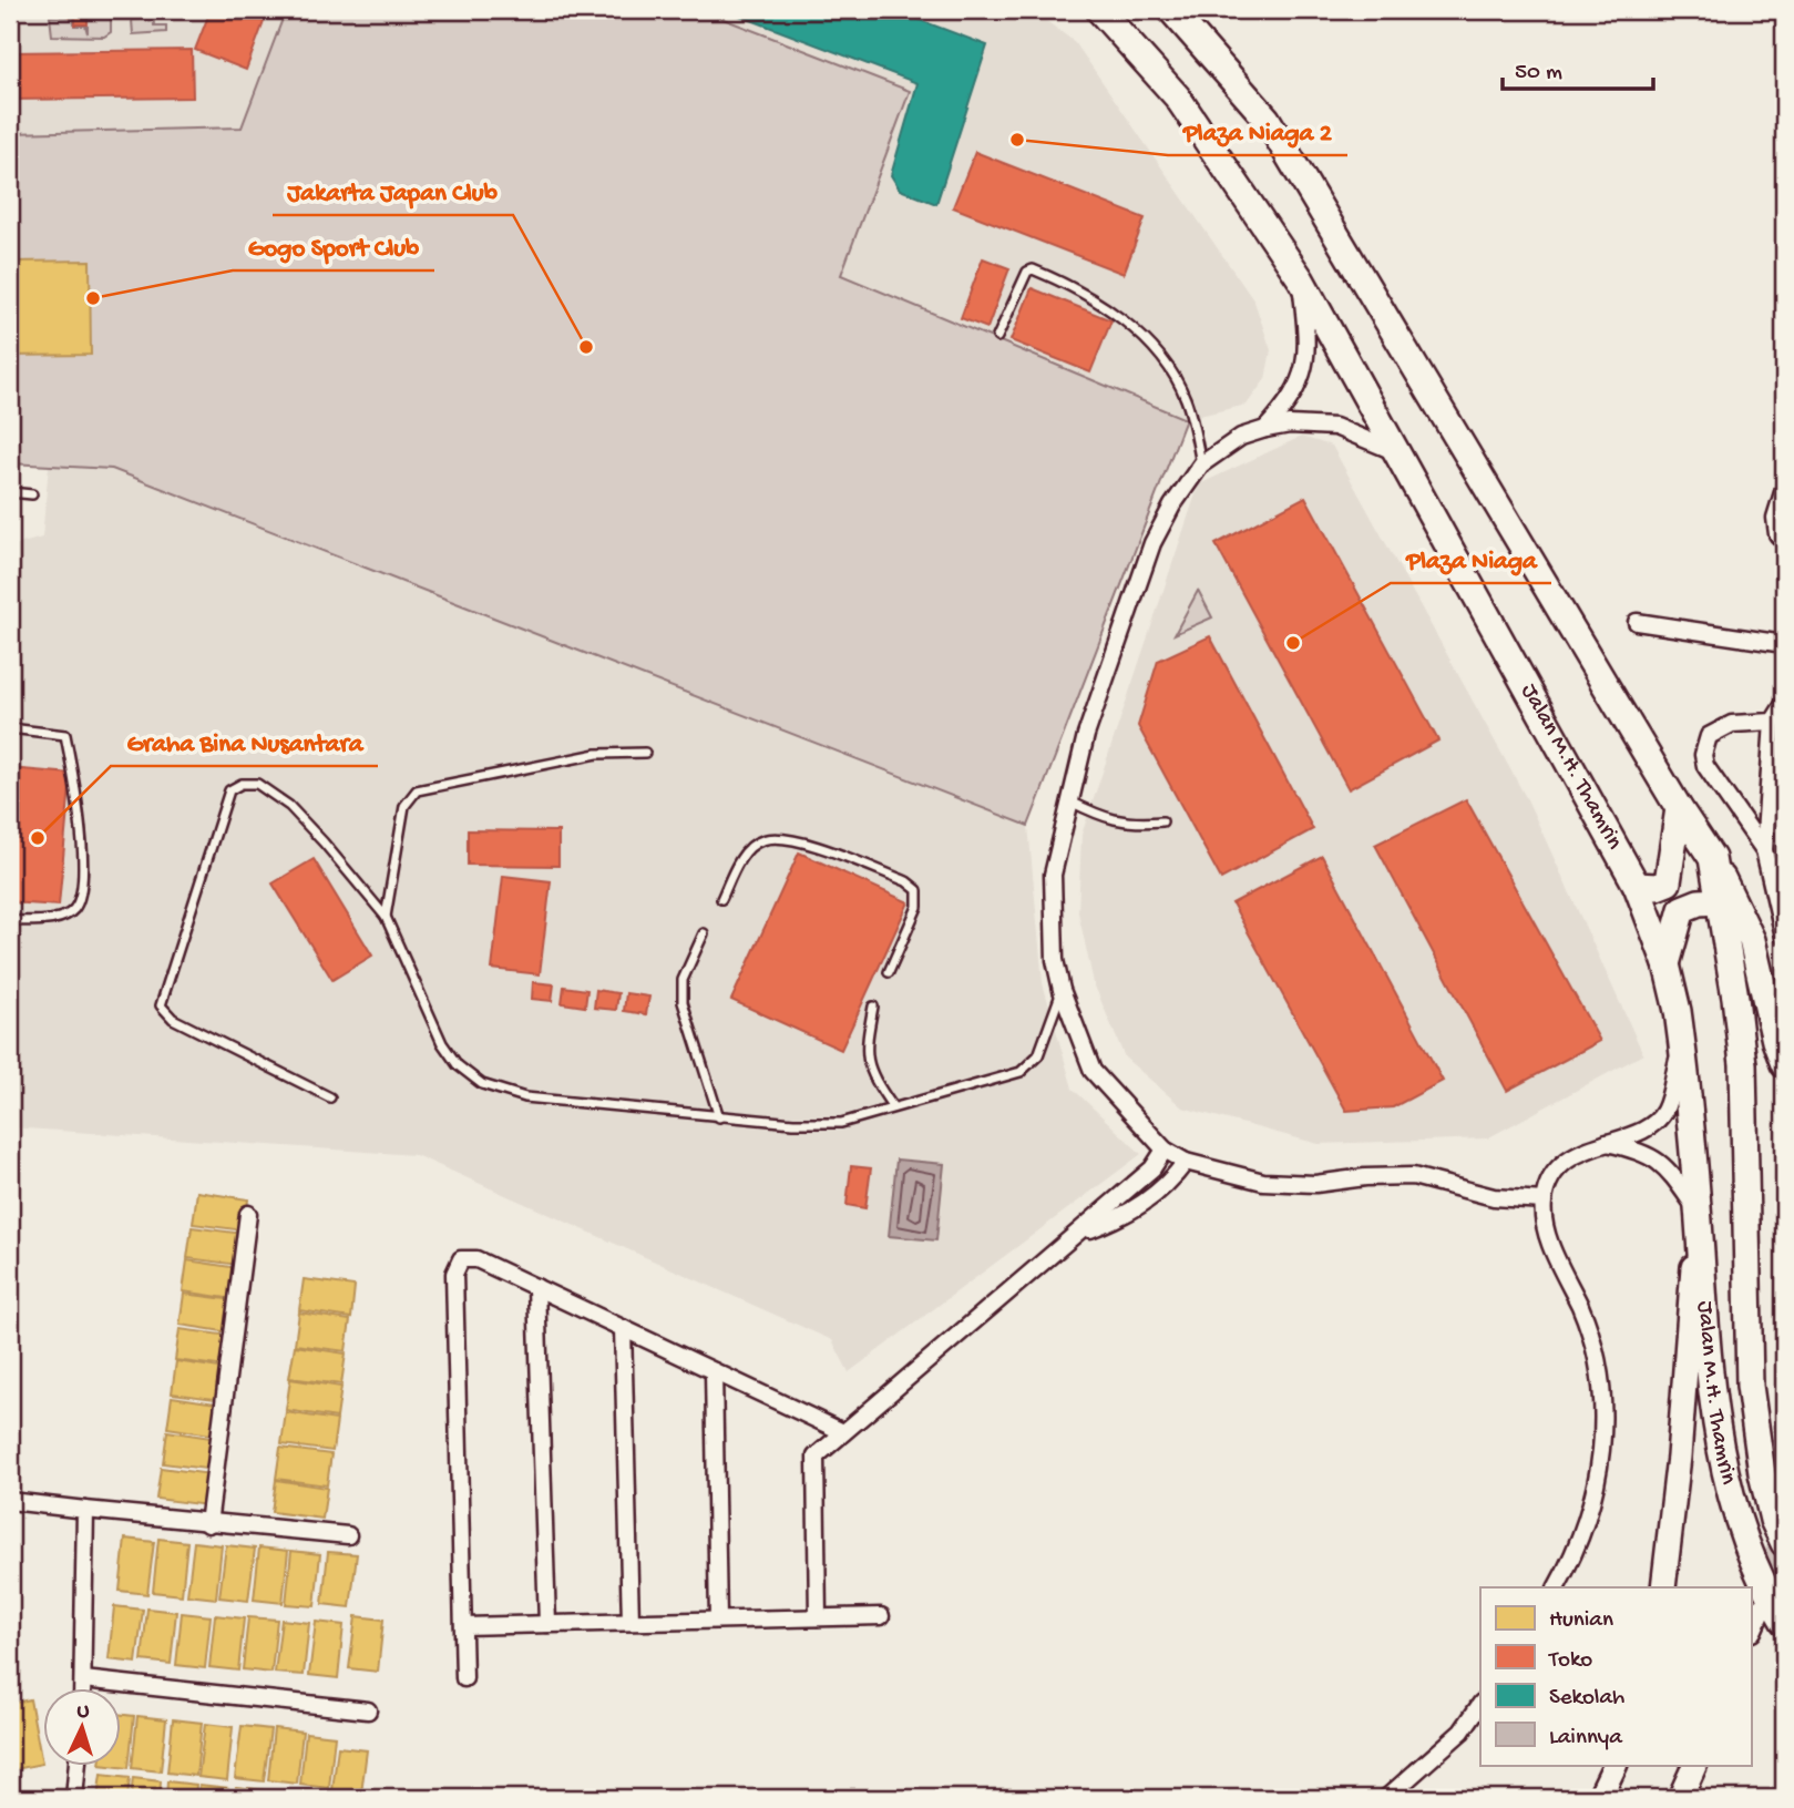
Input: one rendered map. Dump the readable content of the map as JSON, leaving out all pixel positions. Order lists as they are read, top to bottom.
{
  "streets": {
    "main road": ["Jalan M.H. Thamrin"]
  },
  "places": [
    "Plaza Niaga 2",
    "Gogo Sport Club",
    "Jakarta Japan Club",
    "Plaza Niaga",
    "Graha Bina Nusantara"
  ],
  "legend": [
    "Hunian",
    "Toko",
    "Sekolah",
    "Lainnya"
  ],
  "scale_bar": "50 m",
  "north": "top"
}
